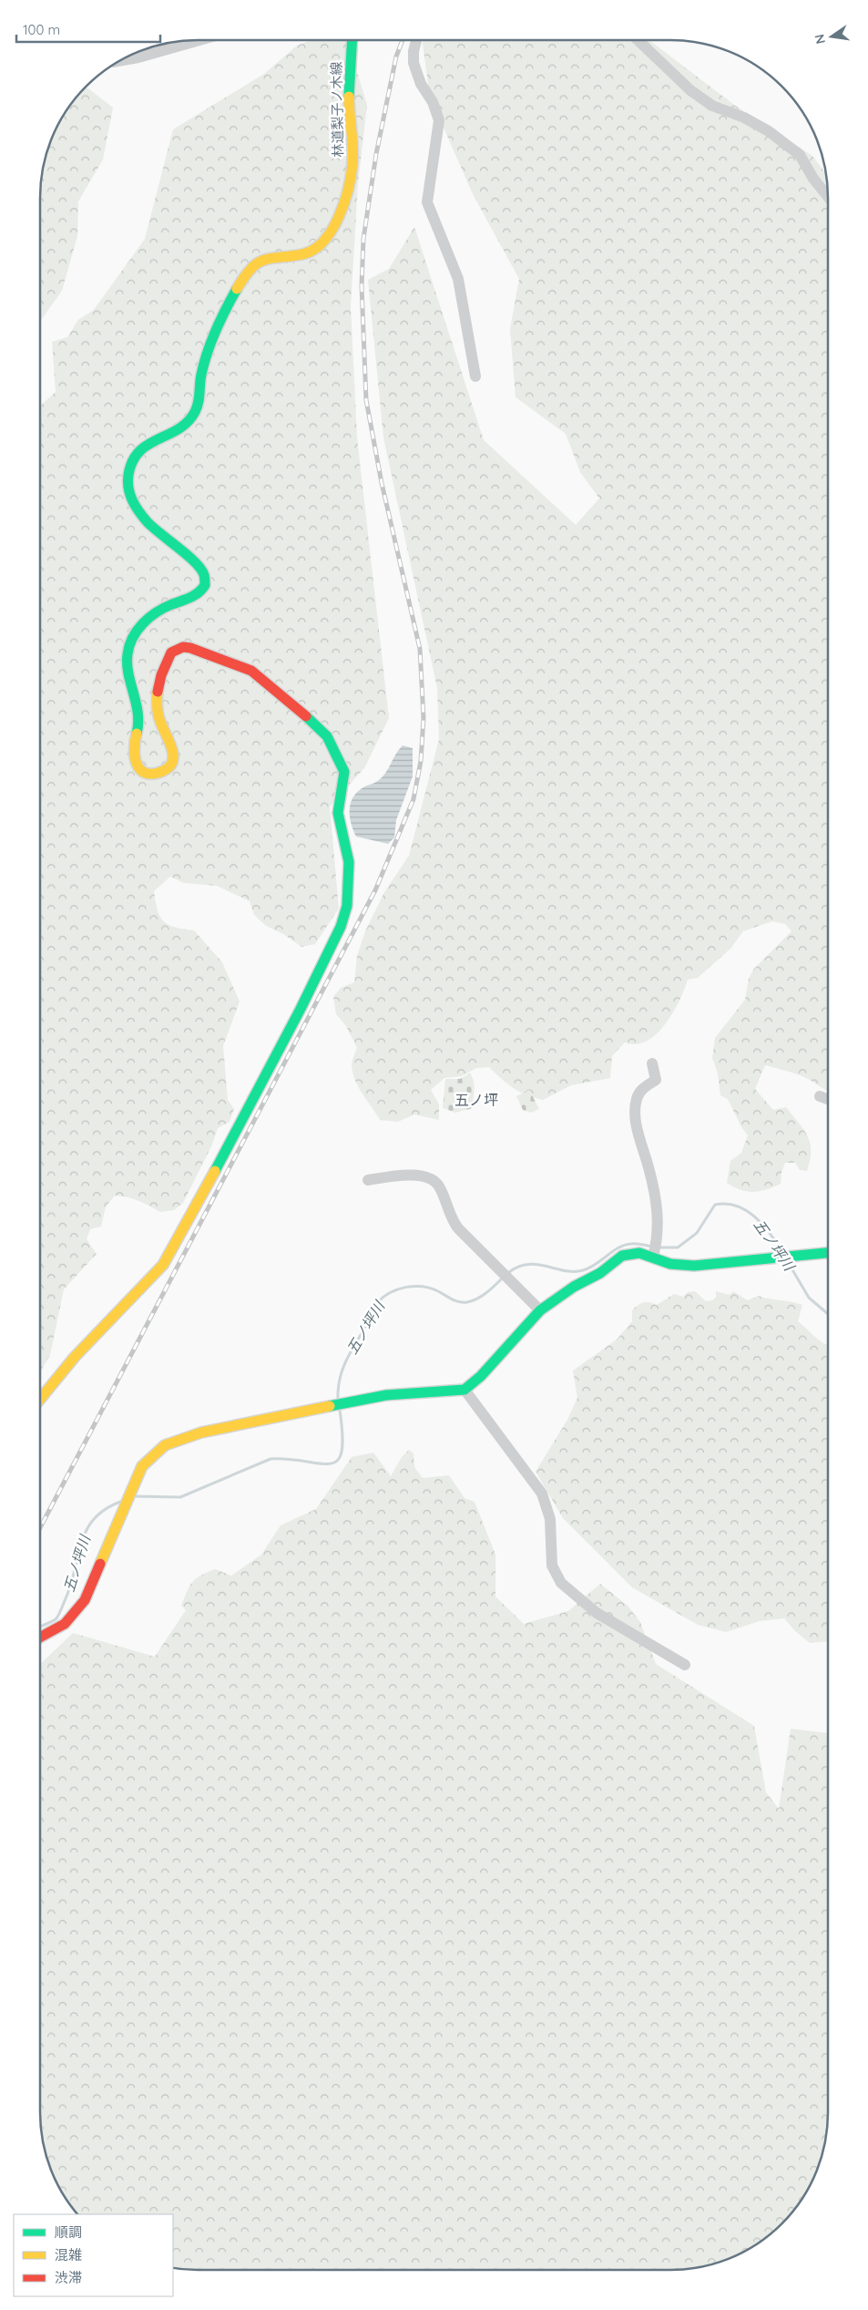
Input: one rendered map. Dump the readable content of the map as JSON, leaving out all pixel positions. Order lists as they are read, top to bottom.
{
  "streets": {
    "street": ["林道梨子ノ木線"]
  },
  "districts": ["五ノ坪"],
  "water": ["五ノ坪川"],
  "legend": ["順調", "混雑", "渋滞"],
  "scale_bar": "100 m",
  "north": "left"
}
